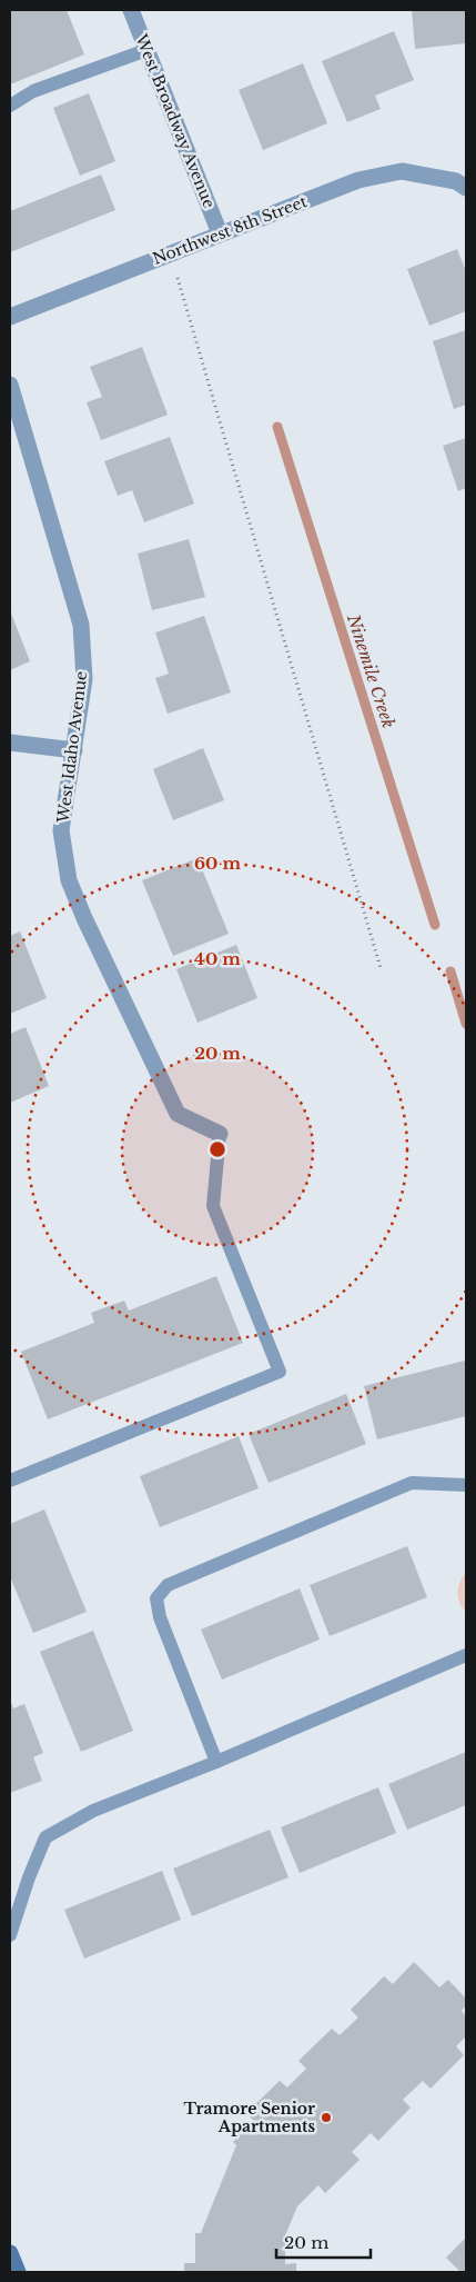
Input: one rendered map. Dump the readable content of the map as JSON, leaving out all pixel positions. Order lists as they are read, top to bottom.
{
  "streets": {
    "street": ["West Broadway Avenue", "Northwest 8th Street", "West Idaho Avenue"]
  },
  "crossings": [
    ["West Broadway Avenue", "Northwest 8th Street"]
  ],
  "water": ["Ninemile Creek"],
  "places": ["Tramore Senior Apartments"],
  "scale_bar": "20 m",
  "rings": ["60 m", "40 m", "20 m"]
}
